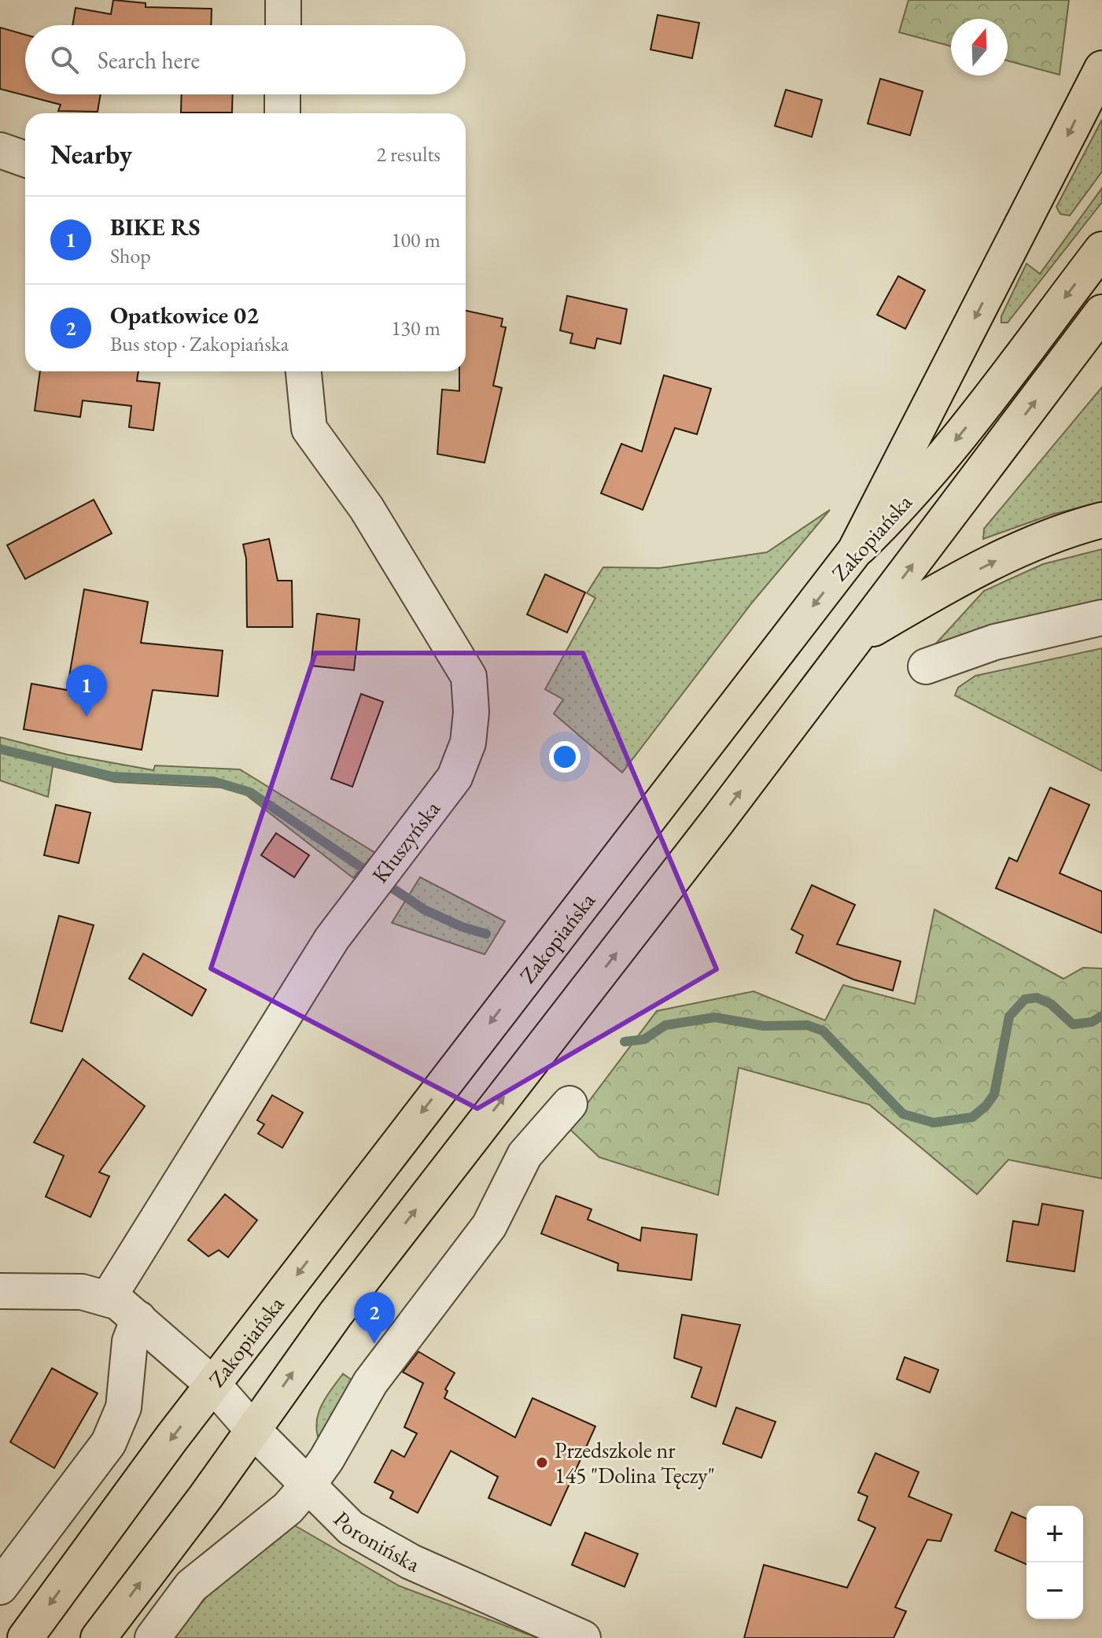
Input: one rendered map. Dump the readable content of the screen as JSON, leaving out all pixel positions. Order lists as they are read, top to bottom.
{
  "streets": {
    "main road": ["Zakopiańska"],
    "street": ["Kłuszyńska", "Poronińska"]
  },
  "crossings": [
    ["Zakopiańska", "Poronińska"],
    ["Kłuszyńska", "Poronińska"]
  ],
  "places": ["Przedszkole nr 145 \"Dolina Tęczy\""],
  "north": "top",
  "page": {
    "search": "Search here",
    "heading": ["Nearby", "2 results"],
    "list": [
      {
        "mark": "1",
        "name": "BIKE RS",
        "note": "Shop",
        "value": "100 m"
      },
      {
        "mark": "2",
        "name": "Opatkowice 02",
        "note": "Bus stop · Zakopiańska",
        "value": "130 m"
      }
    ],
    "pins": ["1", "2"],
    "map_buttons": ["+", "−"]
  }
}
